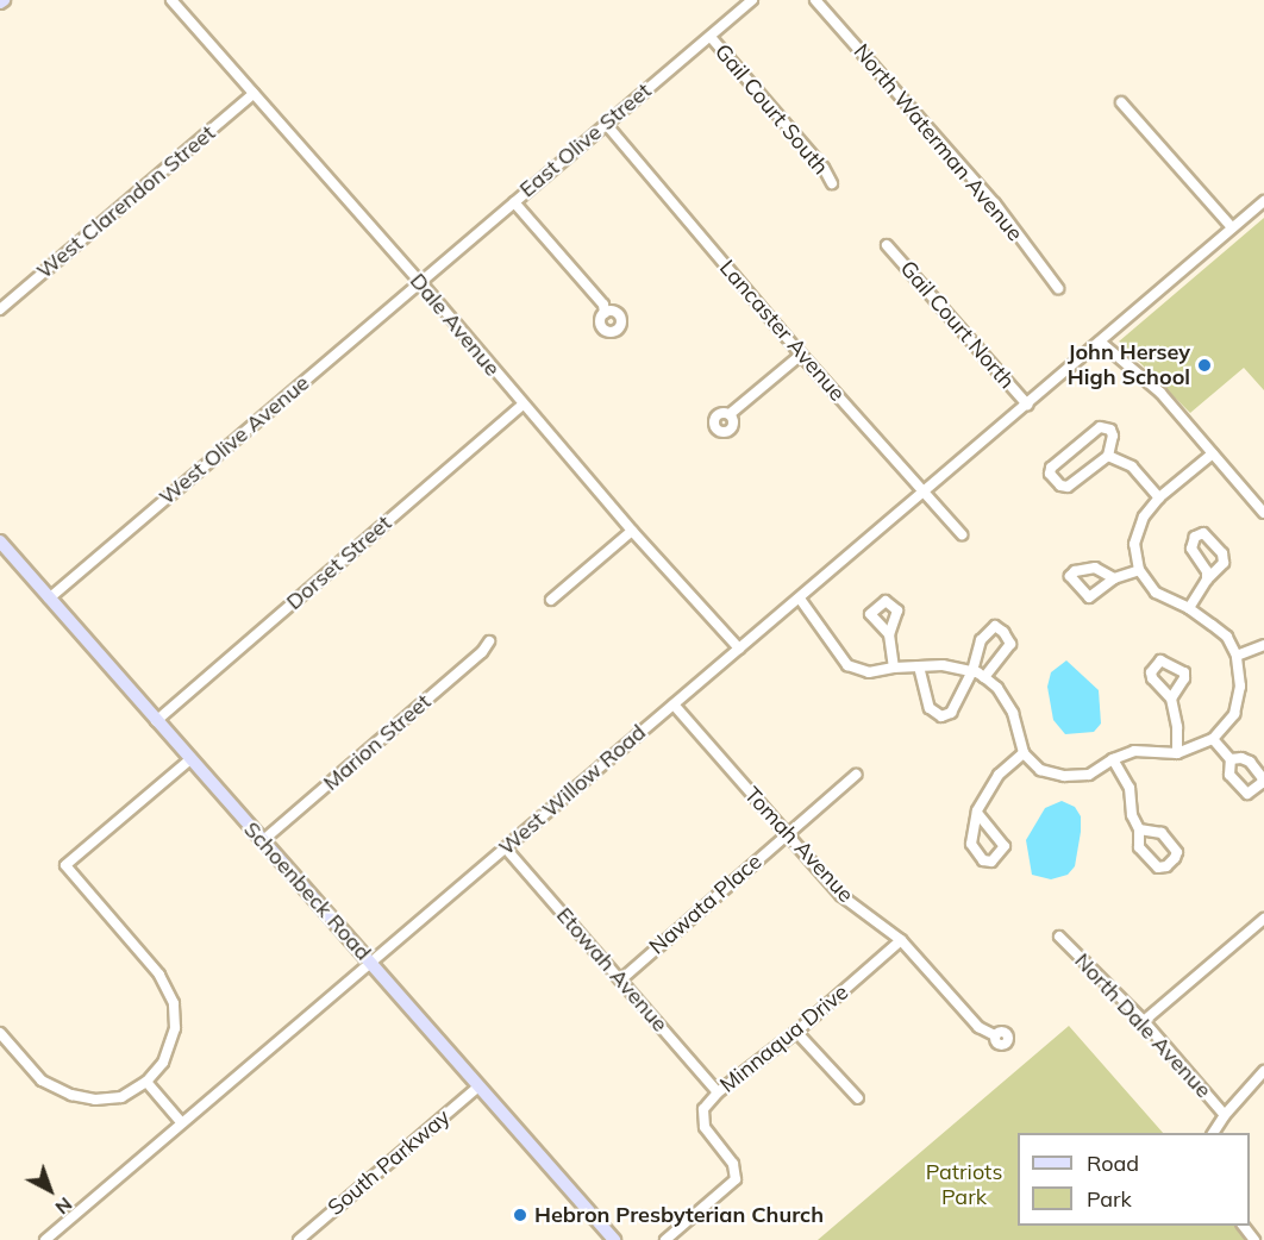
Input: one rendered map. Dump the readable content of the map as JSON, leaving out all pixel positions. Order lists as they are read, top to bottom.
{
  "streets": {
    "main road": ["Schoenbeck Road"],
    "street": [
      "Gail Court South",
      "East Olive Street",
      "North Waterman Avenue",
      "West Clarendon Street",
      "Dale Avenue",
      "Gail Court North",
      "Lancaster Avenue",
      "West Olive Avenue",
      "Dorset Street",
      "Marion Street",
      "West Willow Road",
      "Tomah Avenue",
      "Nawata Place",
      "Etowah Avenue",
      "North Dale Avenue",
      "Minnaqua Drive",
      "South Parkway"
    ]
  },
  "crossings": [
    ["Gail Court South", "East Olive Street"],
    ["East Olive Street", "Dale Avenue"],
    ["East Olive Street", "Lancaster Avenue"],
    ["East Olive Street", "West Olive Avenue"],
    ["West Clarendon Street", "Dale Avenue"],
    ["Dale Avenue", "West Olive Avenue"],
    ["Dale Avenue", "Dorset Street"],
    ["Dale Avenue", "West Willow Road"],
    ["Gail Court North", "West Willow Road"],
    ["Lancaster Avenue", "West Willow Road"],
    ["West Olive Avenue", "Schoenbeck Road"],
    ["Dorset Street", "Schoenbeck Road"],
    ["Marion Street", "Schoenbeck Road"],
    ["West Willow Road", "Tomah Avenue"],
    ["West Willow Road", "Schoenbeck Road"],
    ["West Willow Road", "Etowah Avenue"],
    ["Tomah Avenue", "Nawata Place"],
    ["Tomah Avenue", "Minnaqua Drive"],
    ["Schoenbeck Road", "South Parkway"],
    ["Nawata Place", "Etowah Avenue"],
    ["Etowah Avenue", "Minnaqua Drive"]
  ],
  "parks": ["Patriots Park"],
  "places": ["John Hersey High School", "Hebron Presbyterian Church"],
  "legend": ["Road", "Park"],
  "north": "bottom right"
}
